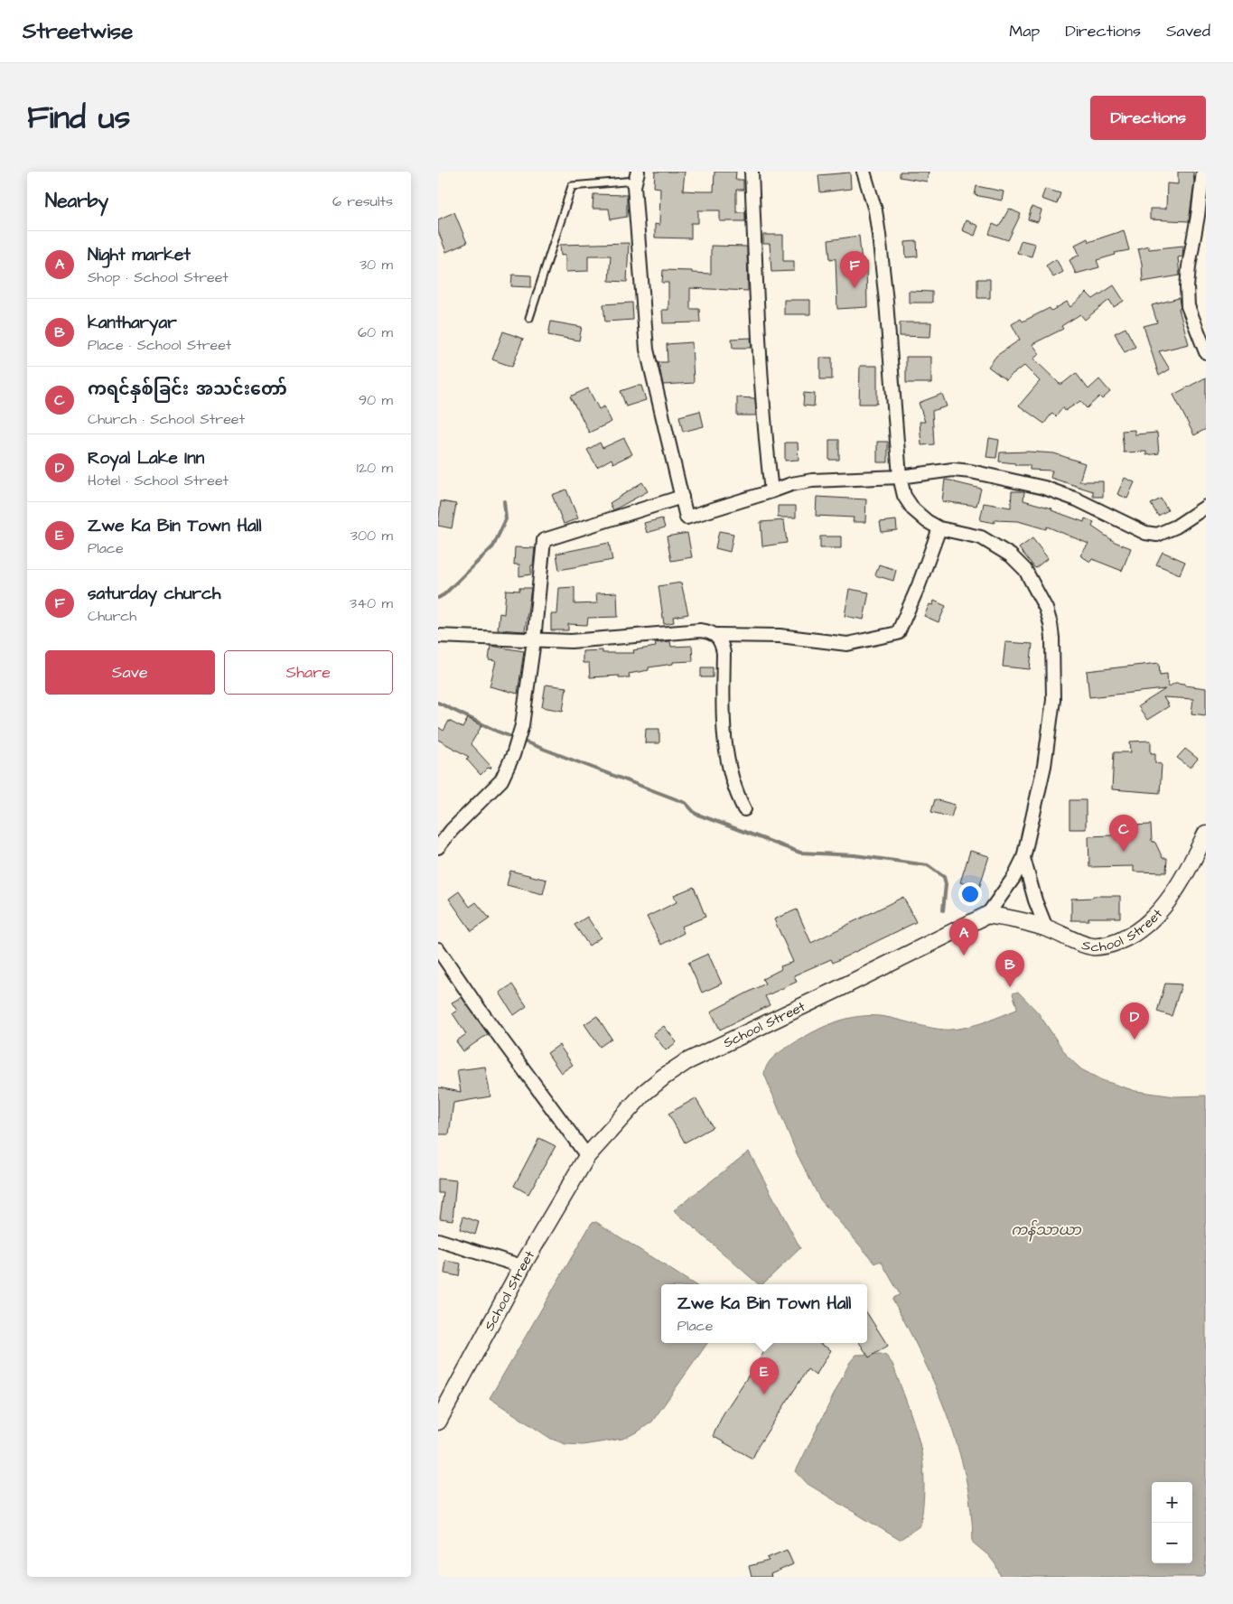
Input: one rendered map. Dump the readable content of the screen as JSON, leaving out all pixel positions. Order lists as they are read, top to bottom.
{
  "streets": {
    "street": ["School Street"]
  },
  "water": ["ကန်သာယာ"],
  "page": {
    "header": "Streetwise",
    "nav": ["Map", "Directions", "Saved"],
    "title": "Find us",
    "buttons": [
      "Directions",
      ["Save", "Share"]
    ],
    "heading": ["Nearby", "6 results"],
    "list": [
      {
        "mark": "A",
        "name": "Night market",
        "note": "Shop · School Street",
        "value": "30 m"
      },
      {
        "mark": "B",
        "name": "kantharyar",
        "note": "Place · School Street",
        "value": "60 m"
      },
      {
        "mark": "C",
        "name": "ကရင်နှစ်ခြင်း အသင်းတော်",
        "note": "Church · School Street",
        "value": "90 m"
      },
      {
        "mark": "D",
        "name": "Royal Lake Inn",
        "note": "Hotel · School Street",
        "value": "120 m"
      },
      {
        "mark": "E",
        "name": "Zwe Ka Bin Town Hall",
        "note": "Place",
        "value": "300 m"
      },
      {
        "mark": "F",
        "name": "saturday church",
        "note": "Church",
        "value": "340 m"
      }
    ],
    "pins": [
      "F",
      "C",
      "A",
      "B",
      "D",
      "E"
    ],
    "popup": ["Zwe Ka Bin Town Hall", "Place"],
    "map_buttons": ["+", "−"]
  }
}
